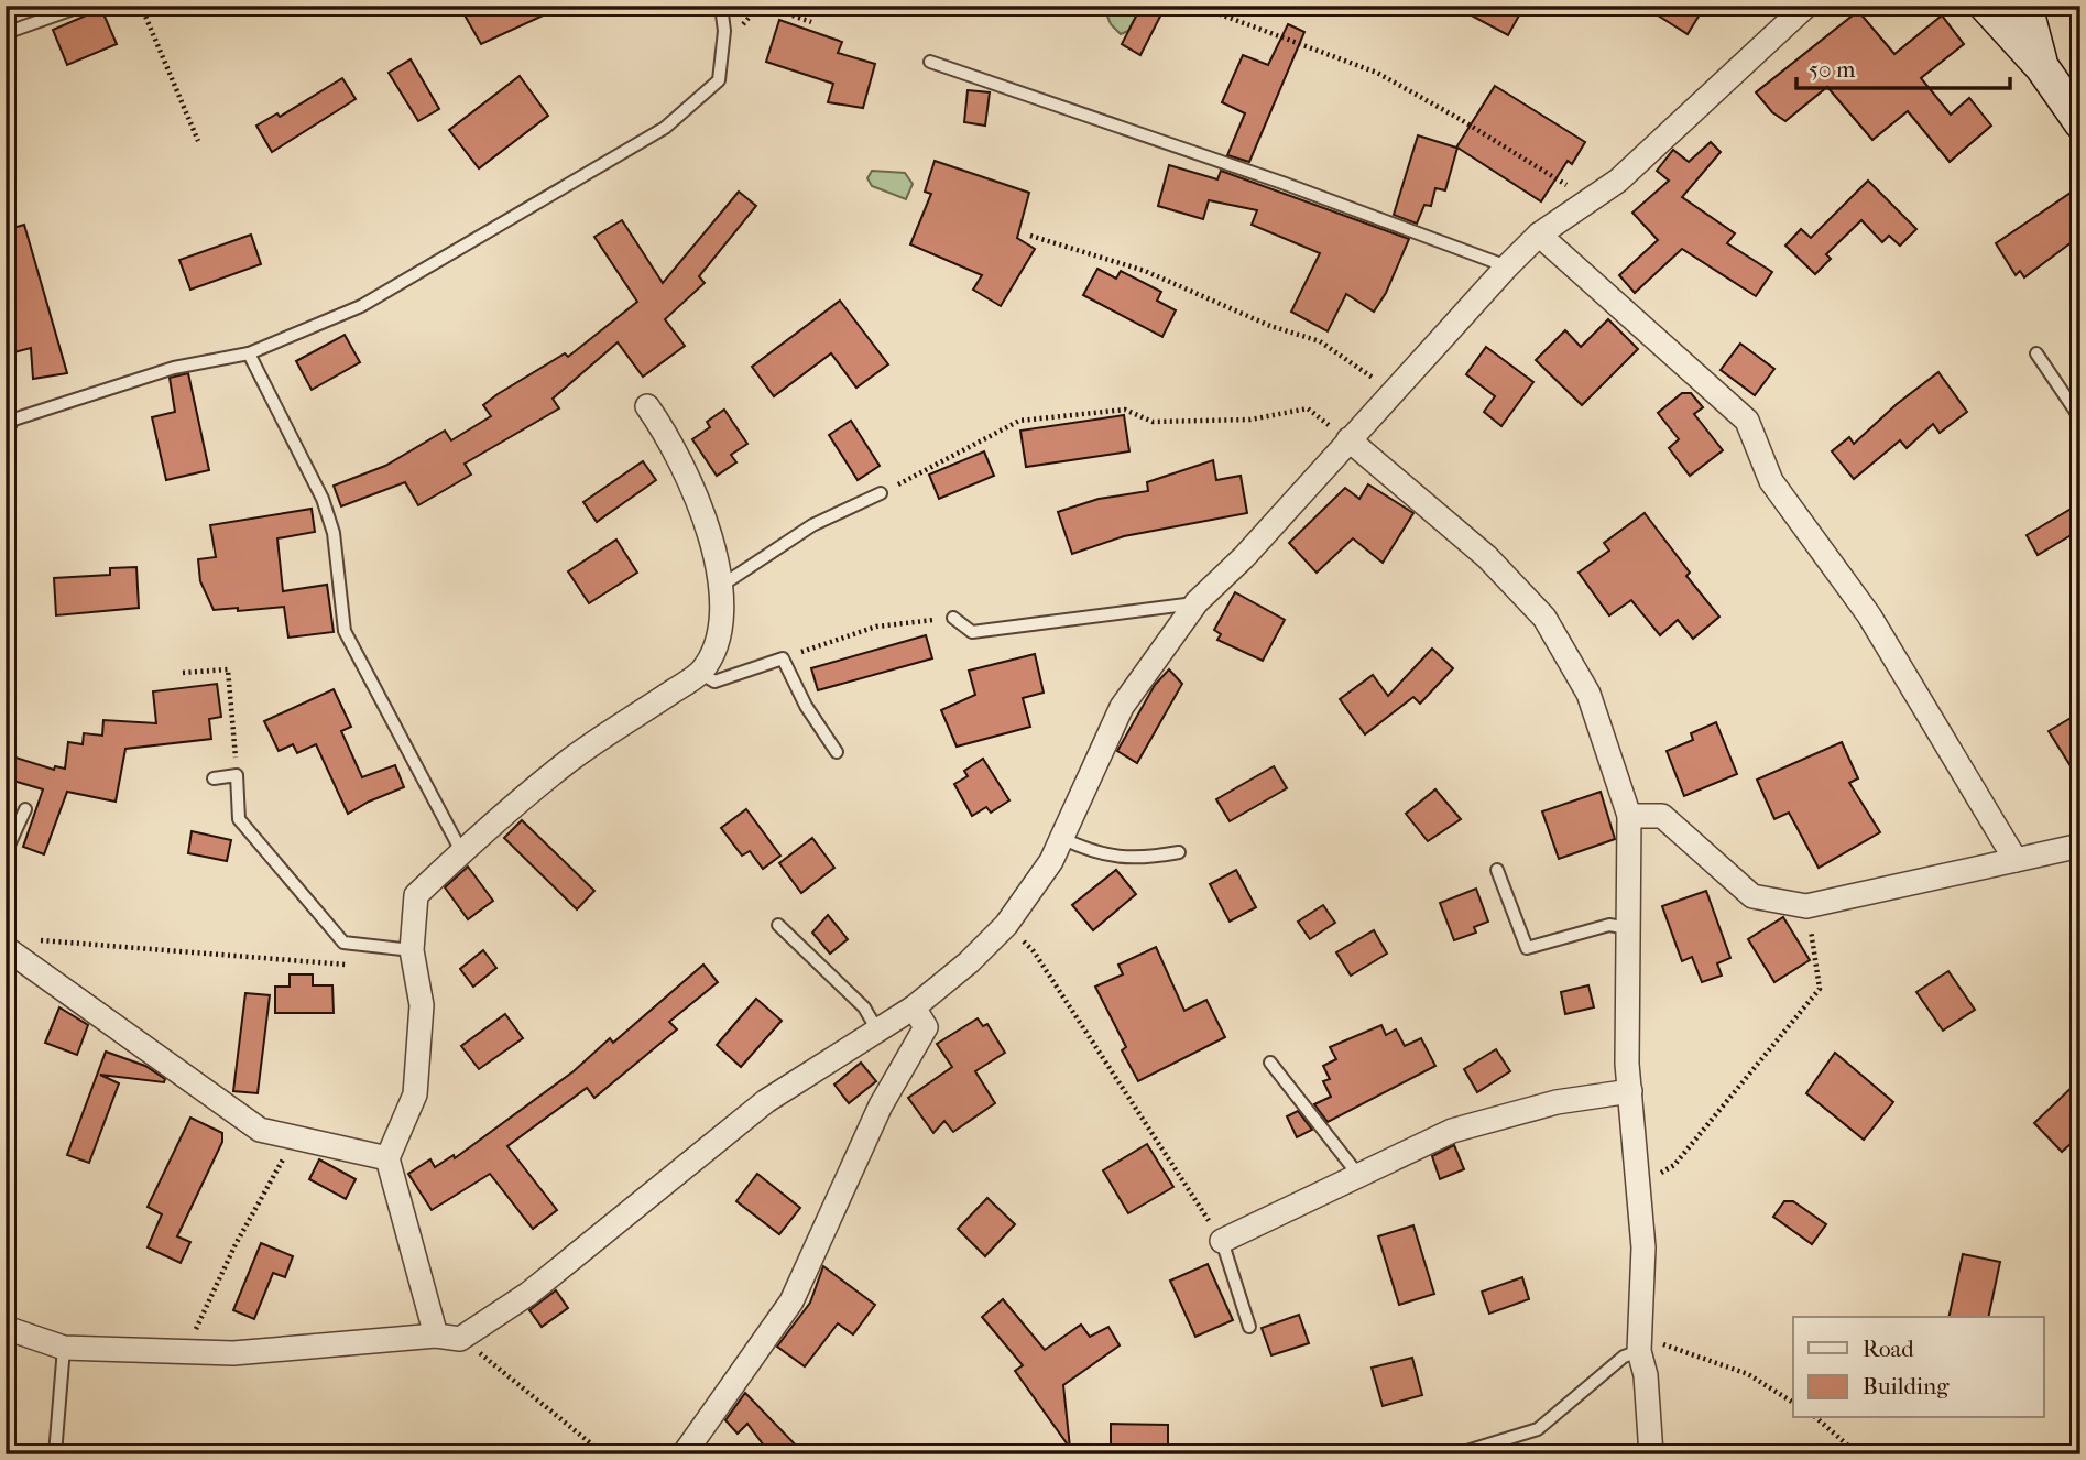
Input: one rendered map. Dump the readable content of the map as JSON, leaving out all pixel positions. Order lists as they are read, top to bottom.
{
  "legend": ["Road", "Building"],
  "scale_bar": "50 m"
}
